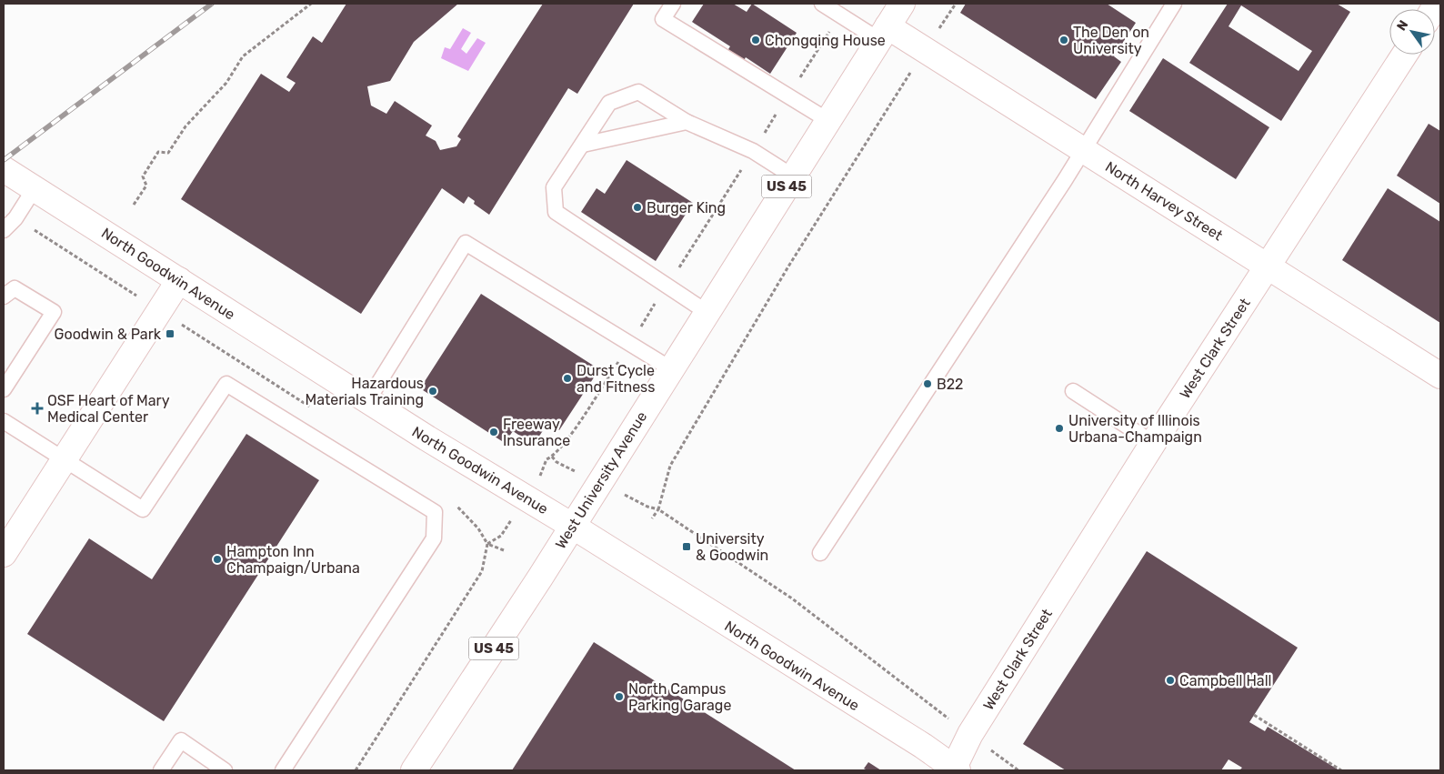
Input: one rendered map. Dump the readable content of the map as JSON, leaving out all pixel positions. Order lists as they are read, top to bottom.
{
  "streets": {
    "street": [
      "US 45",
      "North Harvey Street",
      "North Goodwin Avenue",
      "West Clark Street",
      "West University Avenue"
    ]
  },
  "crossings": [
    ["North Harvey Street", "West Clark Street"],
    ["North Harvey Street", "West University Avenue"],
    ["North Goodwin Avenue", "West Clark Street"],
    ["North Goodwin Avenue", "West University Avenue"]
  ],
  "places": {
    "other": [
      "Chongqing House",
      "The Den on University",
      "Burger King",
      "Durst Cycle and Fitness",
      "B22",
      "Hazardous Materials Training",
      "University of Illinois Urbana-Champaign",
      "Freeway Insurance",
      "Hampton Inn Champaign/Urbana",
      "Campbell Hall",
      "North Campus Parking Garage"
    ],
    "transit": ["Goodwin & Park", "University & Goodwin"],
    "health": ["OSF Heart of Mary Medical Center"]
  },
  "north": "top left"
}
